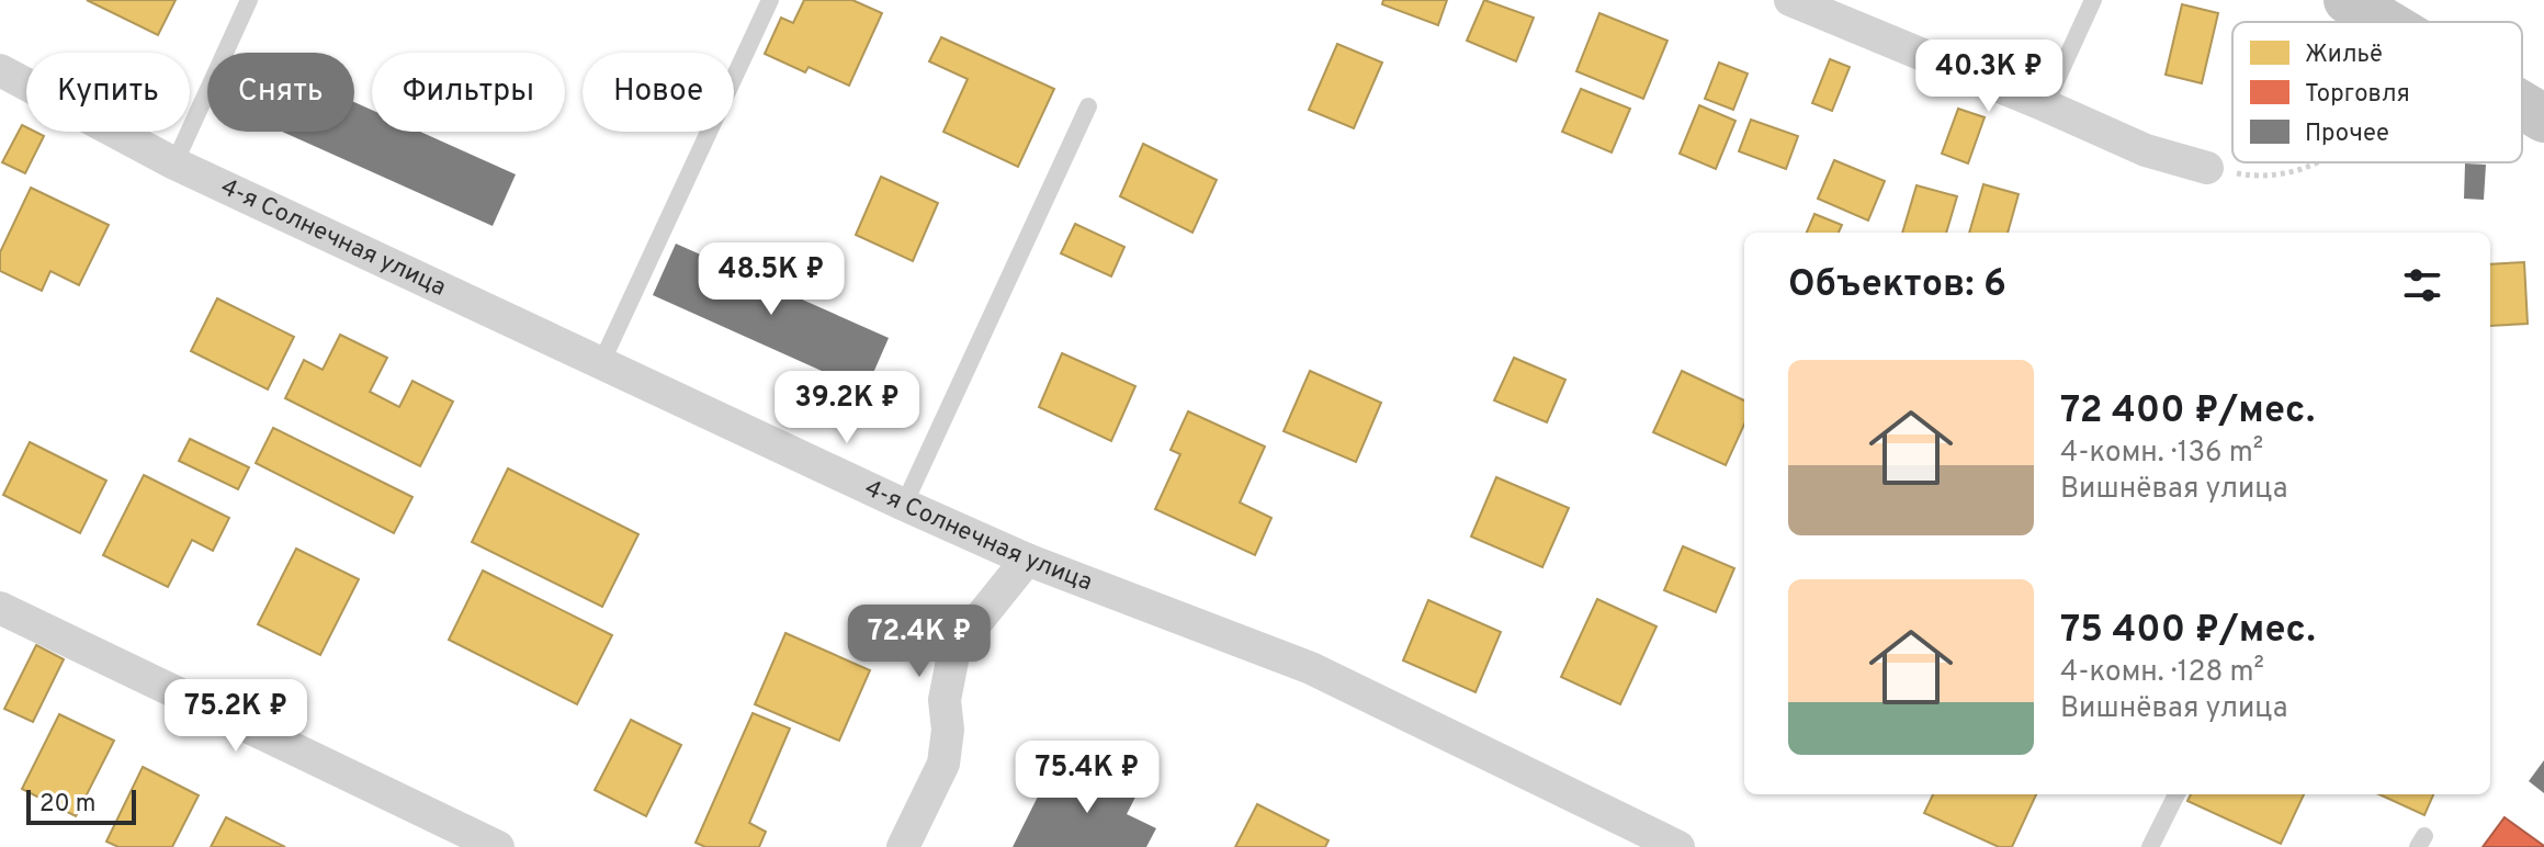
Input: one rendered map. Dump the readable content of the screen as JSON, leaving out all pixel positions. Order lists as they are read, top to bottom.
{
  "streets": {
    "street": ["4-я Солнечная улица"]
  },
  "legend": ["Жильё", "Торговля", "Прочее"],
  "scale_bar": "20 m",
  "page": {
    "price": [
      "40.3K ₽",
      "48.5K ₽",
      "39.2K ₽",
      "72.4K ₽",
      "75.2K ₽",
      "75.4K ₽"
    ],
    "chip": [
      "Купить",
      "Снять",
      "Фильтры",
      "Новое"
    ],
    "heading": "Объектов: 6",
    "list": [
      {
        "name": "72 400 ₽/мес.",
        "note": "4-комн. · 136 m² · Вишнёвая улица"
      },
      {
        "name": "75 400 ₽/мес.",
        "note": "4-комн. · 128 m² · Вишнёвая улица"
      }
    ],
    "scale": "20 m"
  }
}
